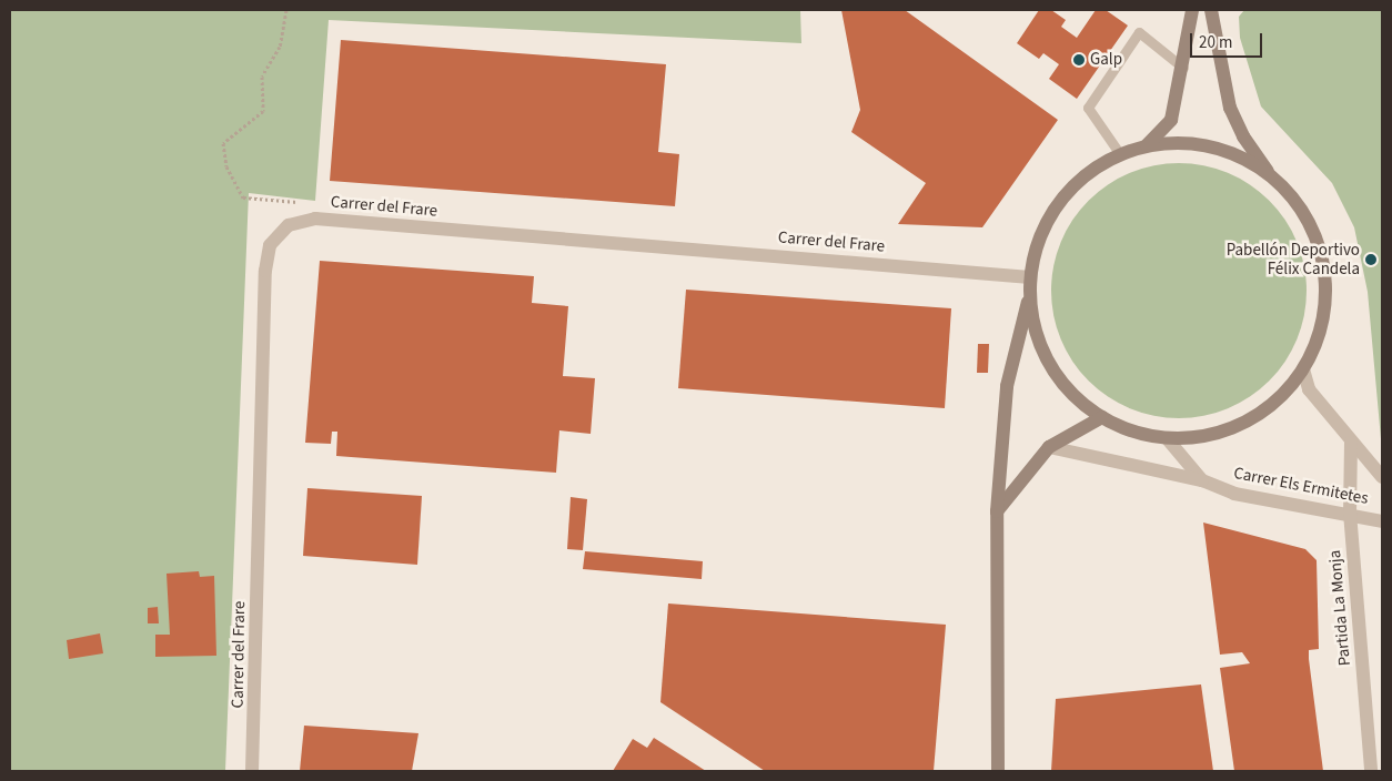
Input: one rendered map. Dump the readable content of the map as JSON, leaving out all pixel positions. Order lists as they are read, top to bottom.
{
  "streets": {
    "street": ["Carrer del Frare", "Carrer Els Ermitetes", "Partida La Monja"]
  },
  "crossings": [
    ["Carrer Els Ermitetes", "Partida La Monja"]
  ],
  "places": ["Galp", "Pabellón Deportivo Félix Candela"],
  "scale_bar": "20 m"
}
